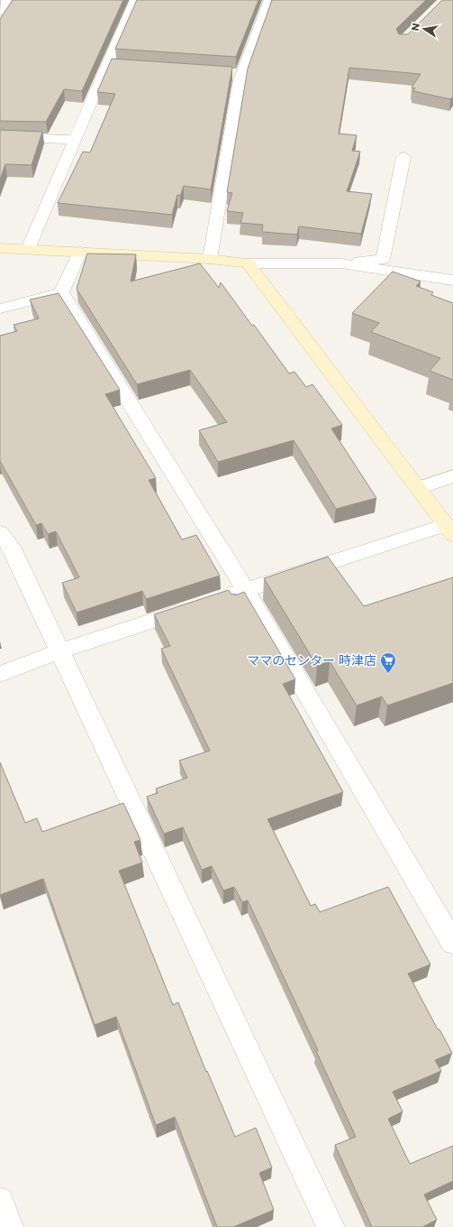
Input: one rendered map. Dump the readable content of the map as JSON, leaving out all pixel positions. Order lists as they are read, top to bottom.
{
  "places": {
    "supermarket": ["ママのセンター 時津店"]
  },
  "north": "left"
}
